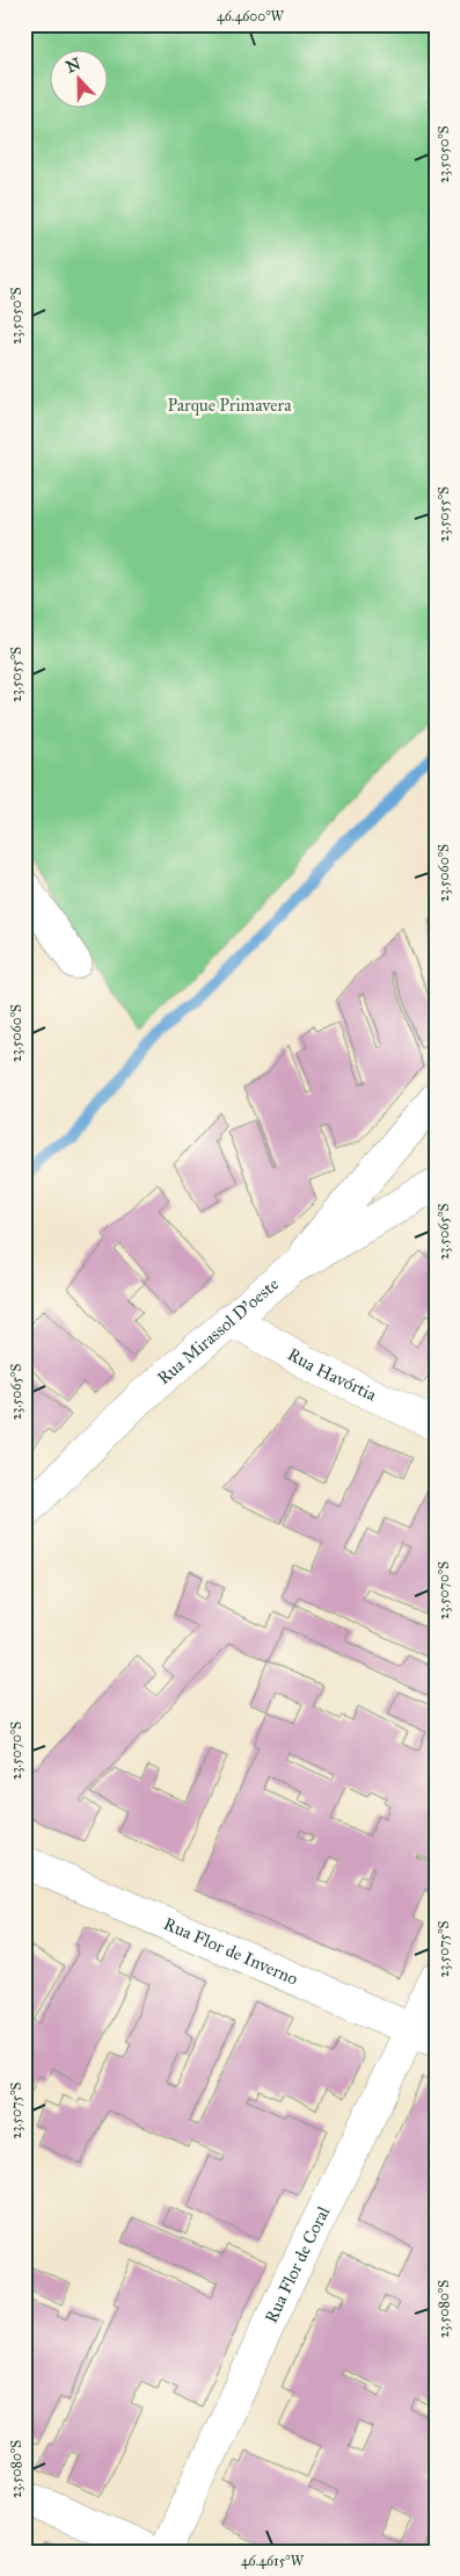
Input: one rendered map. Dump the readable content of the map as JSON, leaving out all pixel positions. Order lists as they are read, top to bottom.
{
  "streets": {
    "street": [
      "Rua Mirassol D'oeste",
      "Rua Havórtia",
      "Rua Flor de Inverno",
      "Rua Flor de Coral"
    ]
  },
  "crossings": [
    ["Rua Mirassol D'oeste", "Rua Havórtia"],
    ["Rua Flor de Inverno", "Rua Flor de Coral"]
  ],
  "parks": ["Parque Primavera"],
  "north": "top",
  "coordinates": [
    "46.4600°W",
    "23.5050°S",
    "23.5055°S",
    "23.5060°S",
    "23.5065°S",
    "23.5070°S",
    "23.5075°S",
    "23.5080°S",
    "46.4615°W"
  ]
}
